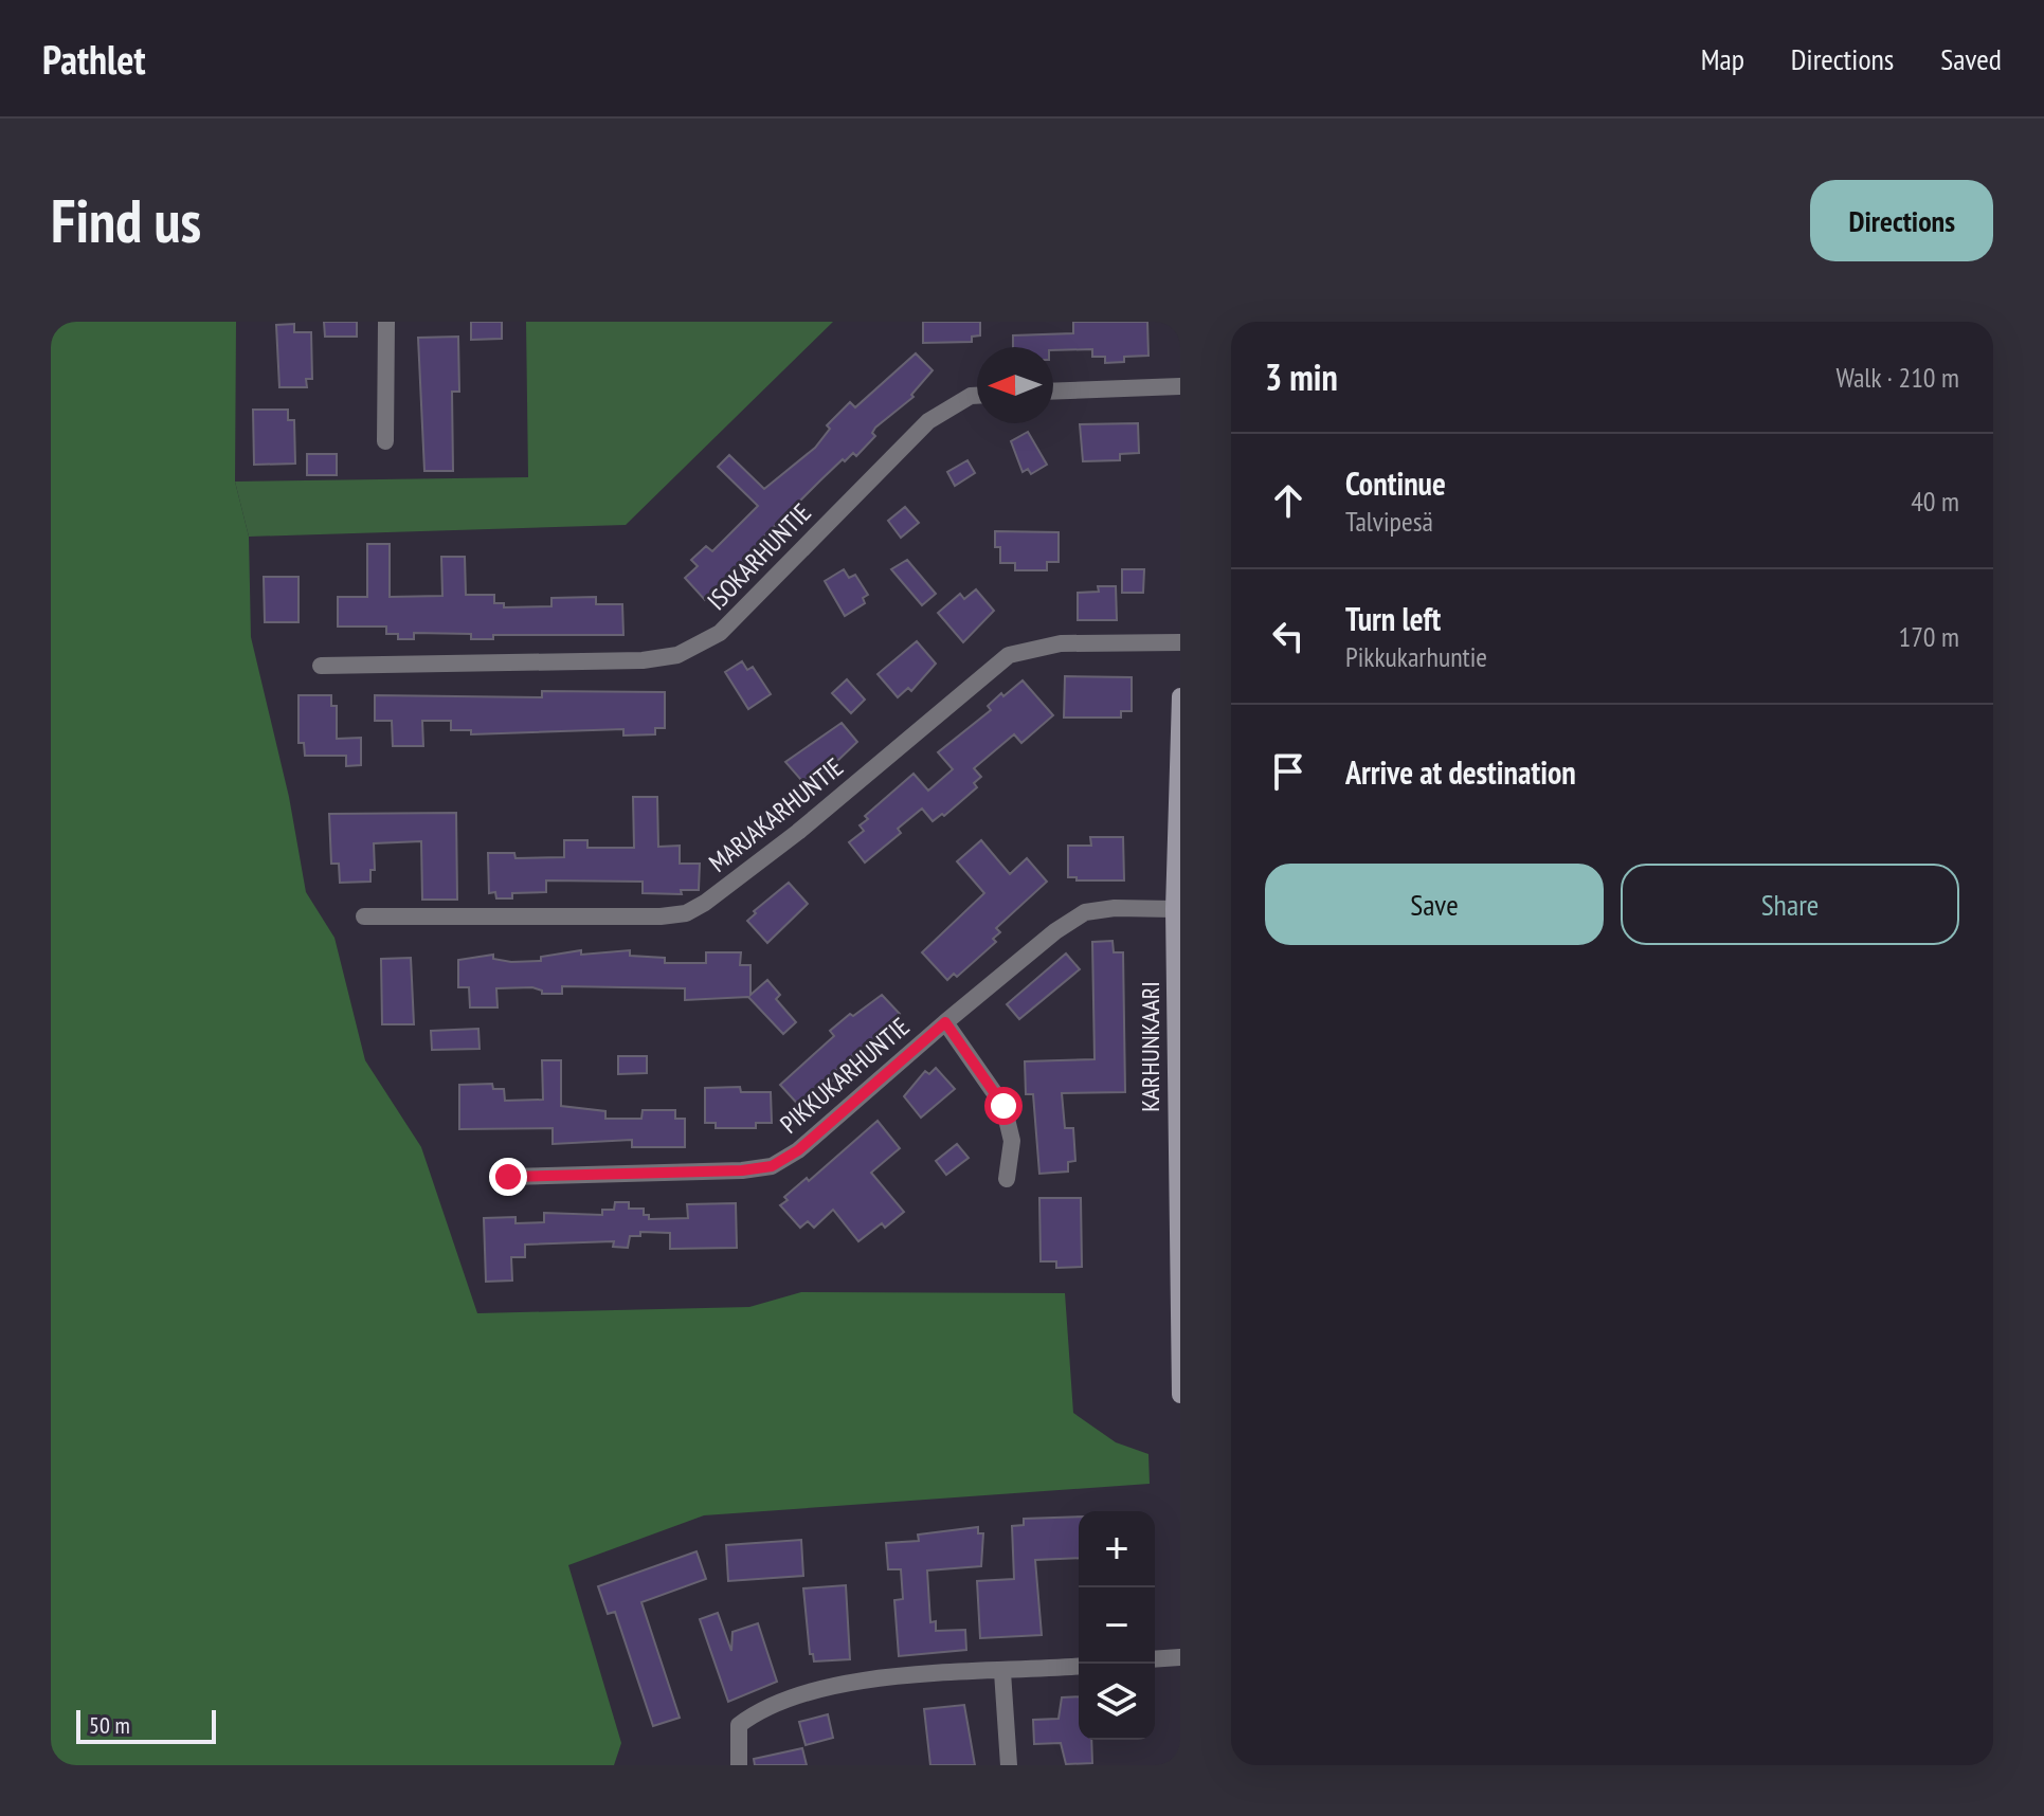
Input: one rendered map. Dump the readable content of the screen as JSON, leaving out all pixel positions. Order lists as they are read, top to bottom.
{
  "streets": {
    "street": [
      "ISOKARHUNTIE",
      "MARJAKARHUNTIE",
      "KARHUNKAARI",
      "PIKKUKARHUNTIE"
    ]
  },
  "crossings": [
    ["KARHUNKAARI", "PIKKUKARHUNTIE"]
  ],
  "scale_bar": "50 m",
  "north": "left",
  "page": {
    "header": "Pathlet",
    "nav": ["Map", "Directions", "Saved"],
    "buttons": [
      "Directions",
      ["Save", "Share"]
    ],
    "title": "Find us",
    "heading": ["3 min", "Walk · 210 m"],
    "list": [
      ["Continue", "Talvipesä", "40 m"],
      ["Turn left", "Pikkukarhuntie", "170 m"],
      "Arrive at destination"
    ],
    "map_buttons": ["+", "−"],
    "scale": "50 m"
  }
}
